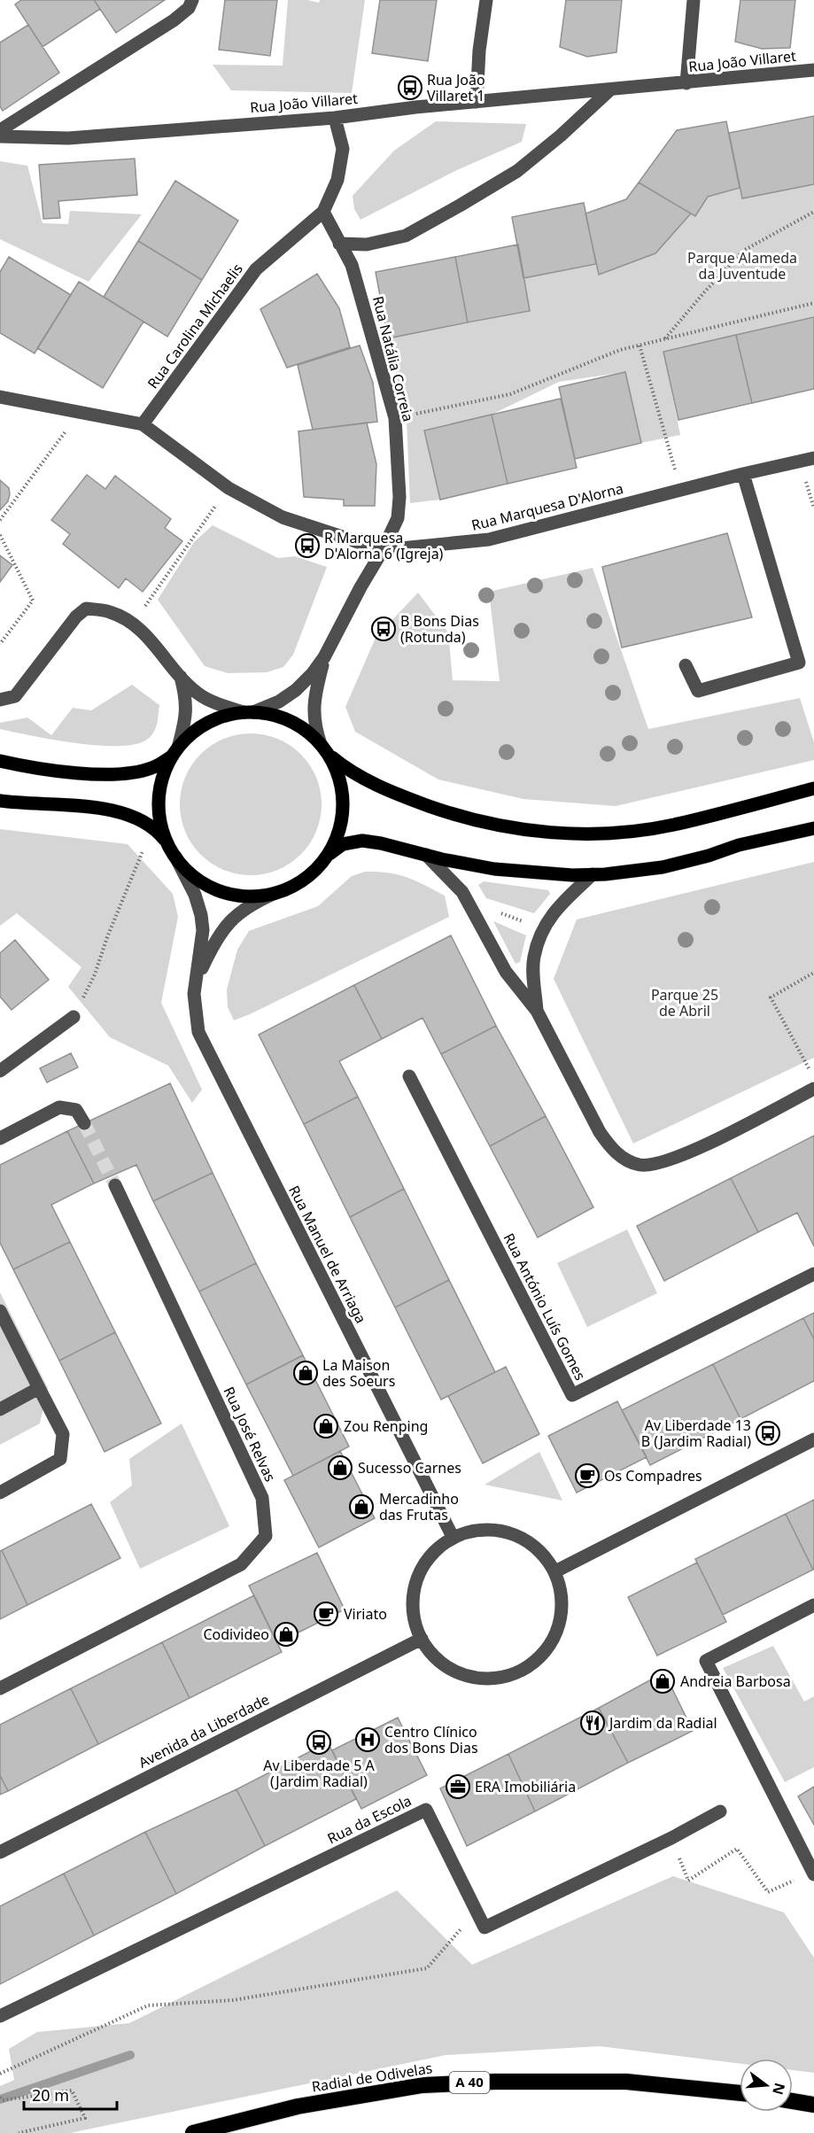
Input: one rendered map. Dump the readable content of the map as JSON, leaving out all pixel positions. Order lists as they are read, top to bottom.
{
  "streets": {
    "highway": ["Radial de Odivelas", "A 40"],
    "street": [
      "Rua João Villaret",
      "Rua Carolina Michaelis",
      "Rua Natália Correia",
      "Rua Marquesa D'Alorna",
      "Rua Manuel de Arriaga",
      "Rua António Luís Gomes",
      "Rua José Relvas",
      "Avenida da Liberdade",
      "Rua da Escola"
    ]
  },
  "crossings": [
    ["Rua João Villaret", "Rua Carolina Michaelis"],
    ["Rua Carolina Michaelis", "Rua Natália Correia"],
    ["Rua Carolina Michaelis", "Rua Marquesa D'Alorna"],
    ["Rua Natália Correia", "Rua Marquesa D'Alorna"],
    ["Rua Manuel de Arriaga", "Avenida da Liberdade"]
  ],
  "parks": ["Parque Alameda da Juventude", "Parque 25 de Abril"],
  "places": {
    "bus stop": [
      "Rua João Villaret 1",
      "R Marquesa D'Alorna 6 (Igreja)",
      "B Bons Dias (Rotunda)",
      "Av Liberdade 13 B (Jardim Radial)",
      "Av Liberdade 5 A (Jardim Radial)"
    ],
    "shop": [
      "La Maison des Soeurs",
      "Zou Renping",
      "Sucesso Carnes",
      "Mercadinho das Frutas",
      "Codivideo",
      "Andreia Barbosa"
    ],
    "cafe": ["Os Compadres", "Viriato"],
    "restaurant": ["Jardim da Radial"],
    "hospital": ["Centro Clínico dos Bons Dias"],
    "office": ["ERA Imobiliária"]
  },
  "scale_bar": "20 m",
  "north": "right"
}
